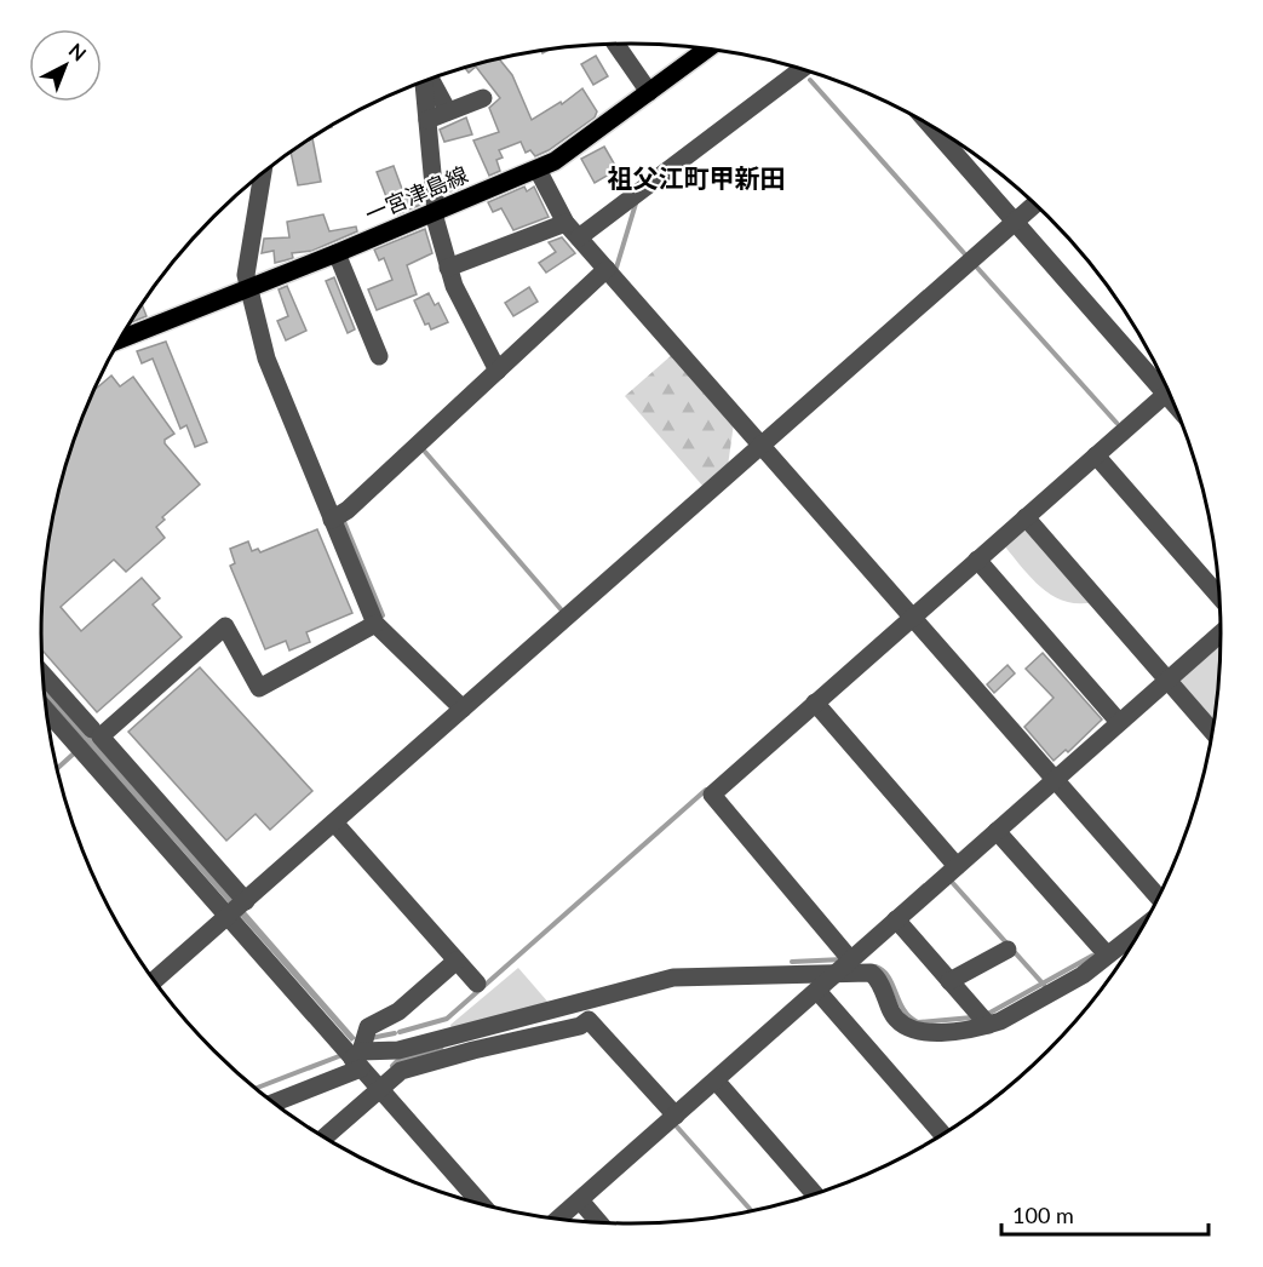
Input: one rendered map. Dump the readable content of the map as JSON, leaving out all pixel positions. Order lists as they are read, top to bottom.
{
  "streets": {
    "main road": ["一宮津島線"]
  },
  "districts": ["祖父江町甲新田"],
  "scale_bar": "100 m",
  "north": "top right"
}
